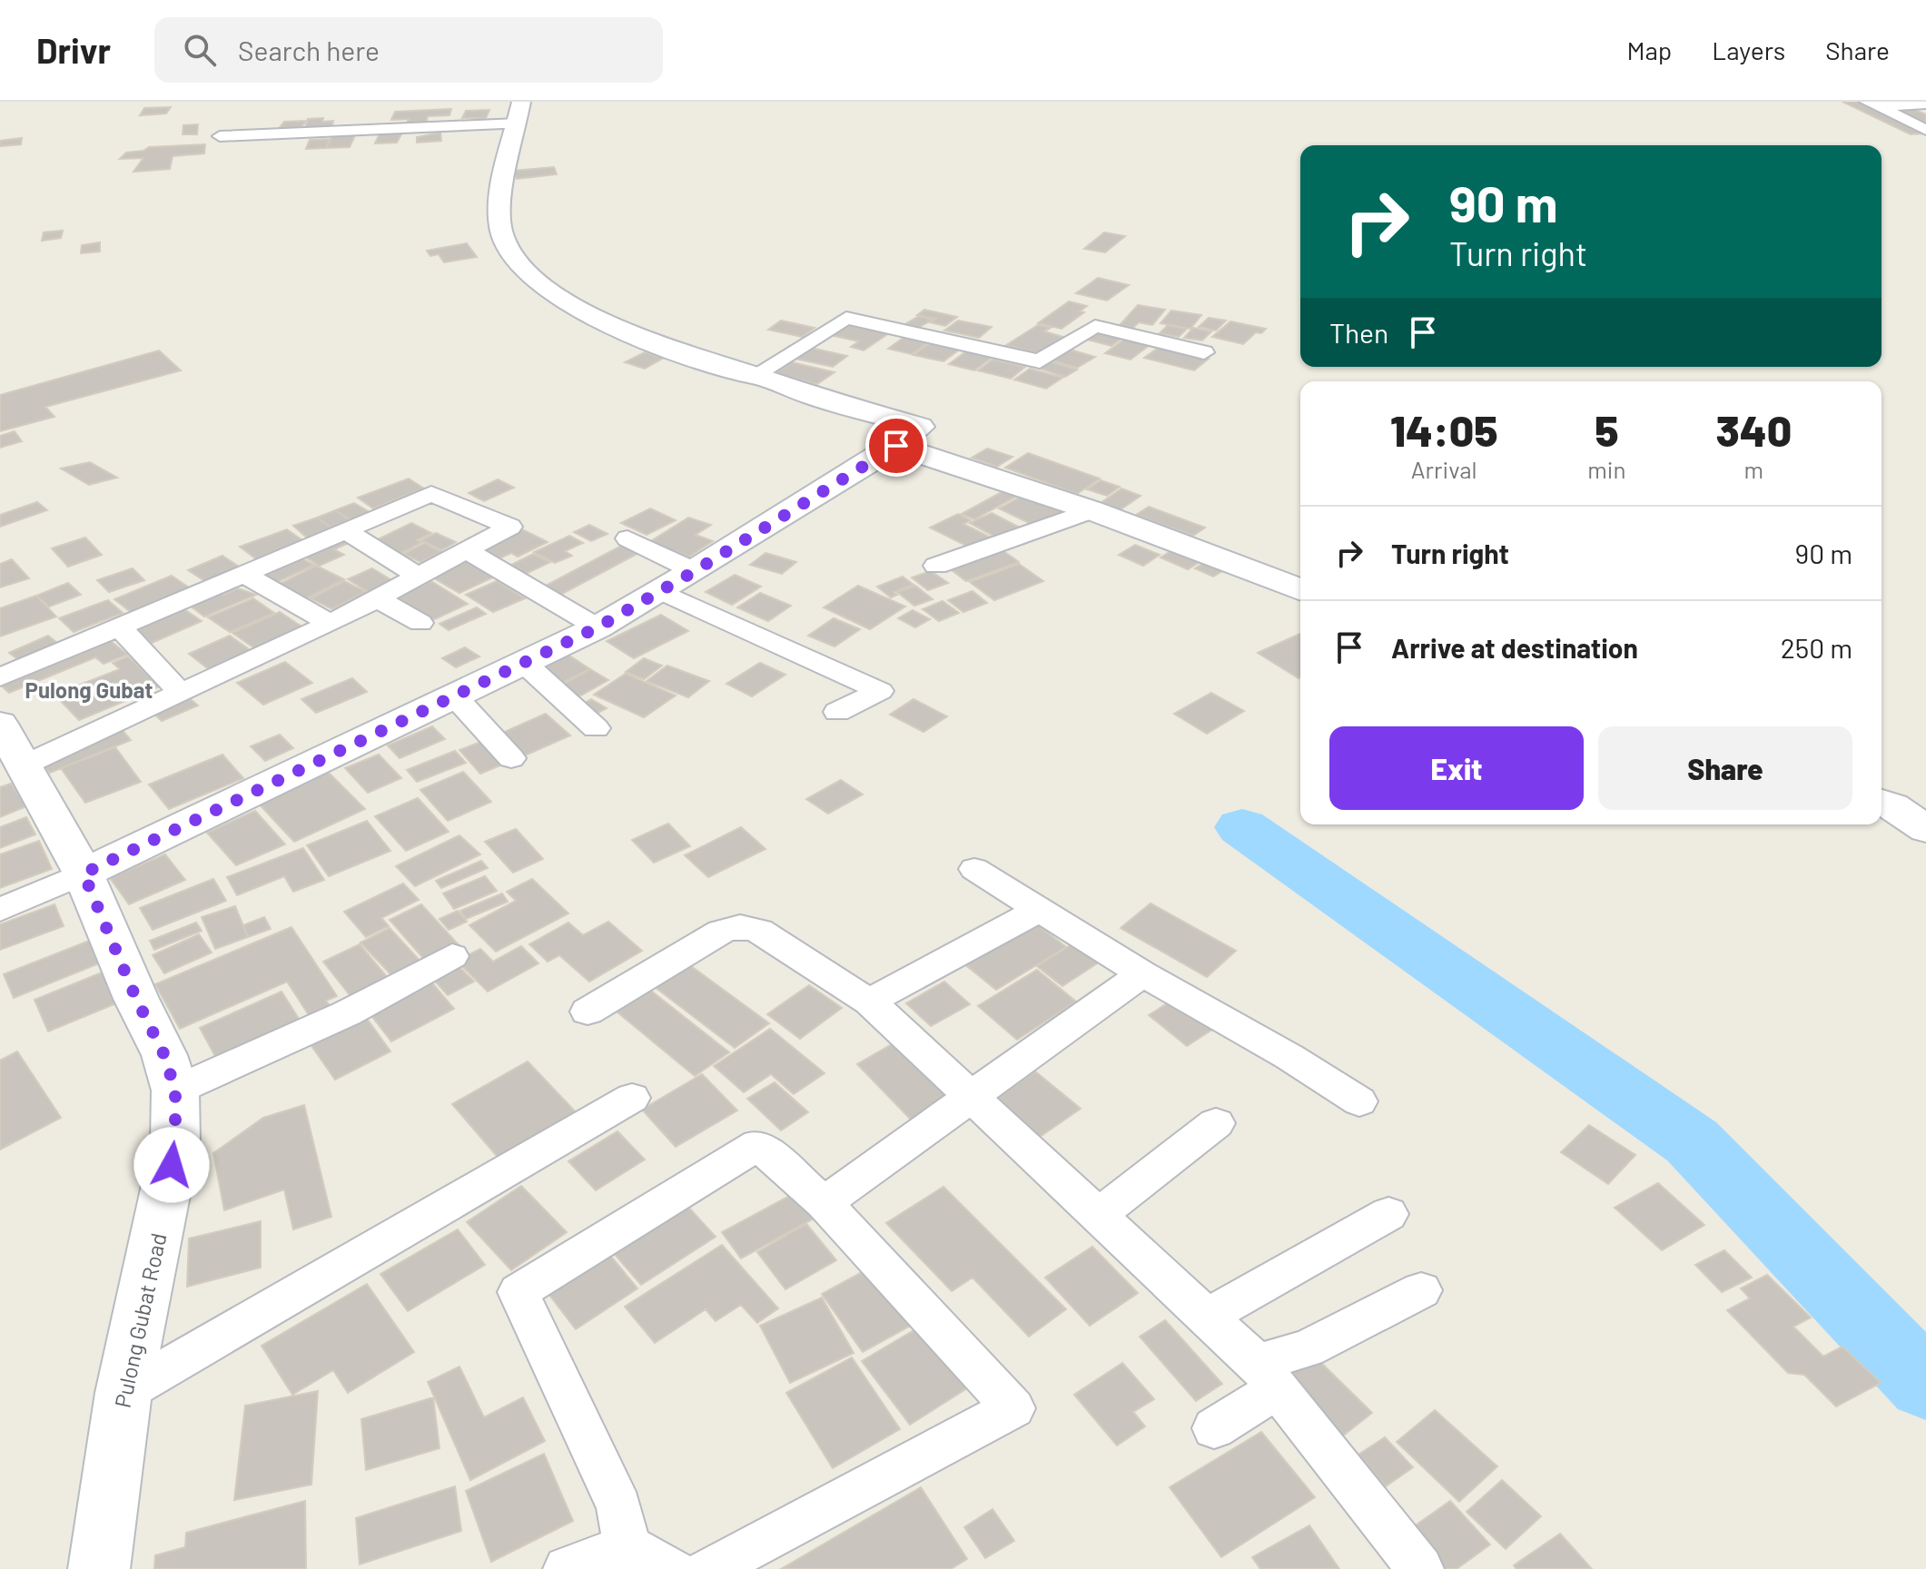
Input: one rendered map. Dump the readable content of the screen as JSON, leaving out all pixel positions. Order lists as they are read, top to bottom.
{
  "streets": {
    "street": ["Pulong Gubat Road"]
  },
  "districts": ["Pulong Gubat"],
  "page": {
    "header": "Drivr",
    "search": "Search here",
    "nav": ["Map", "Layers", "Share"],
    "turn": ["90 m", "Turn right"],
    "then": "Then",
    "eta": [
      "14:05",
      "Arrival",
      "5",
      "min",
      "340",
      "m"
    ],
    "list": [
      {
        "name": "Turn right",
        "value": "90 m"
      },
      {
        "name": "Arrive at destination",
        "value": "250 m"
      }
    ],
    "buttons": ["Exit", "Share"]
  }
}
